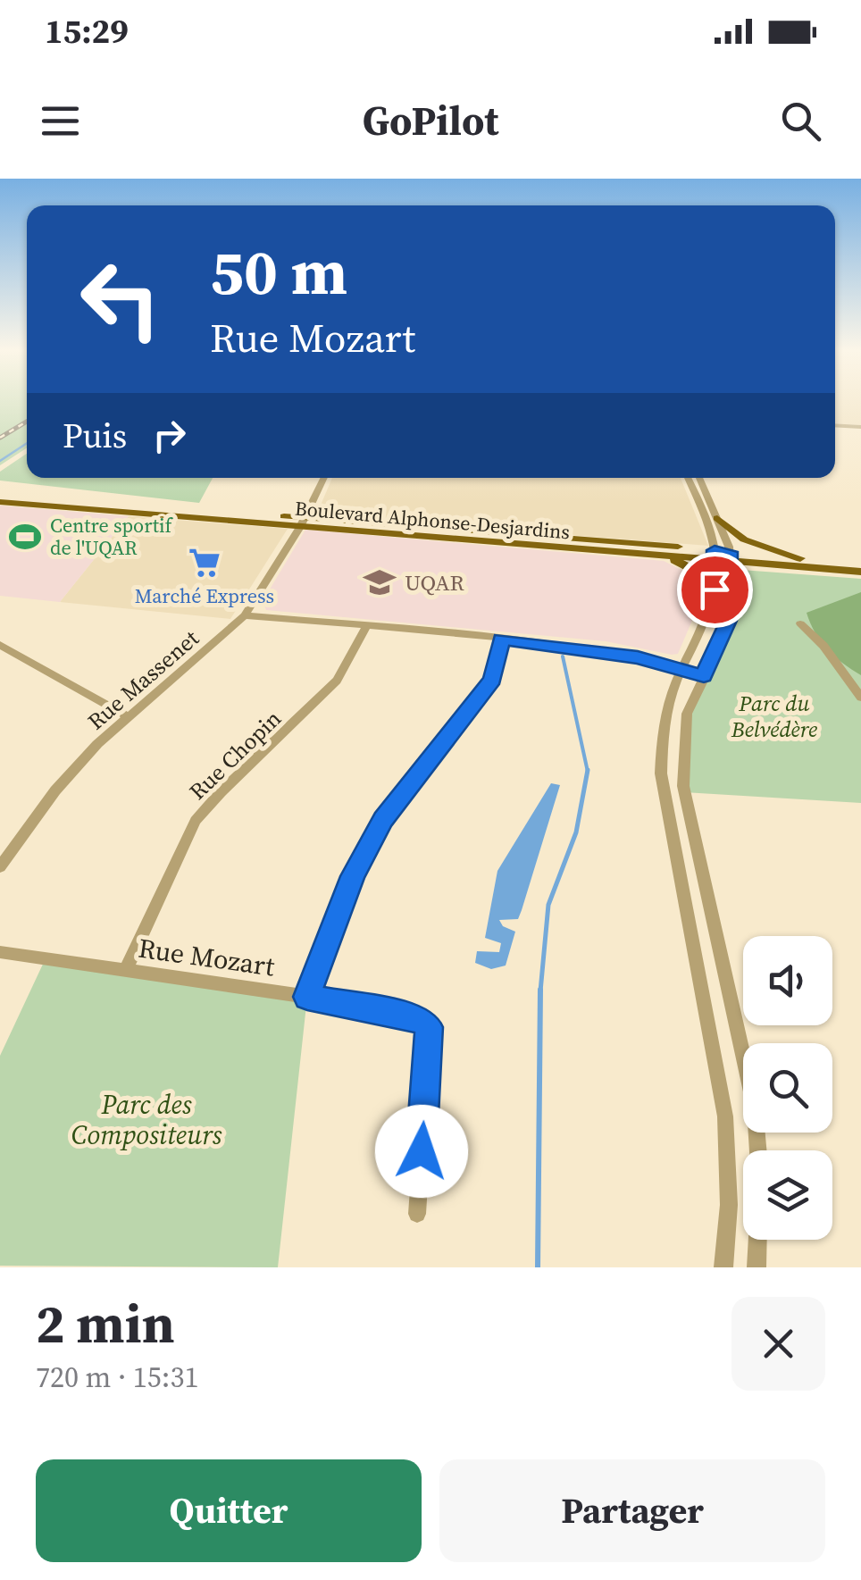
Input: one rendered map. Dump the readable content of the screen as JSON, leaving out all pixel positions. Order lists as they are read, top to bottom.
{
  "streets": {
    "main road": ["Boulevard Alphonse-Desjardins"],
    "street": ["Rue Massenet", "Rue Chopin", "Rue Mozart"]
  },
  "crossings": [
    ["Boulevard Alphonse-Desjardins", "Rue Massenet"],
    ["Rue Chopin", "Rue Mozart"]
  ],
  "parks": ["Parc du Belvédère", "Parc des Compositeurs"],
  "places": {
    "sports": ["Centre sportif de l'UQAR"],
    "supermarket": ["Marché Express"],
    "school or university": ["UQAR"]
  },
  "page": {
    "status": "15:29",
    "header": "GoPilot",
    "turn": ["50 m", "Rue Mozart"],
    "then": "Puis",
    "heading": ["2 min", "720 m · 15:31"],
    "buttons": ["Quitter", "Partager"]
  }
}
